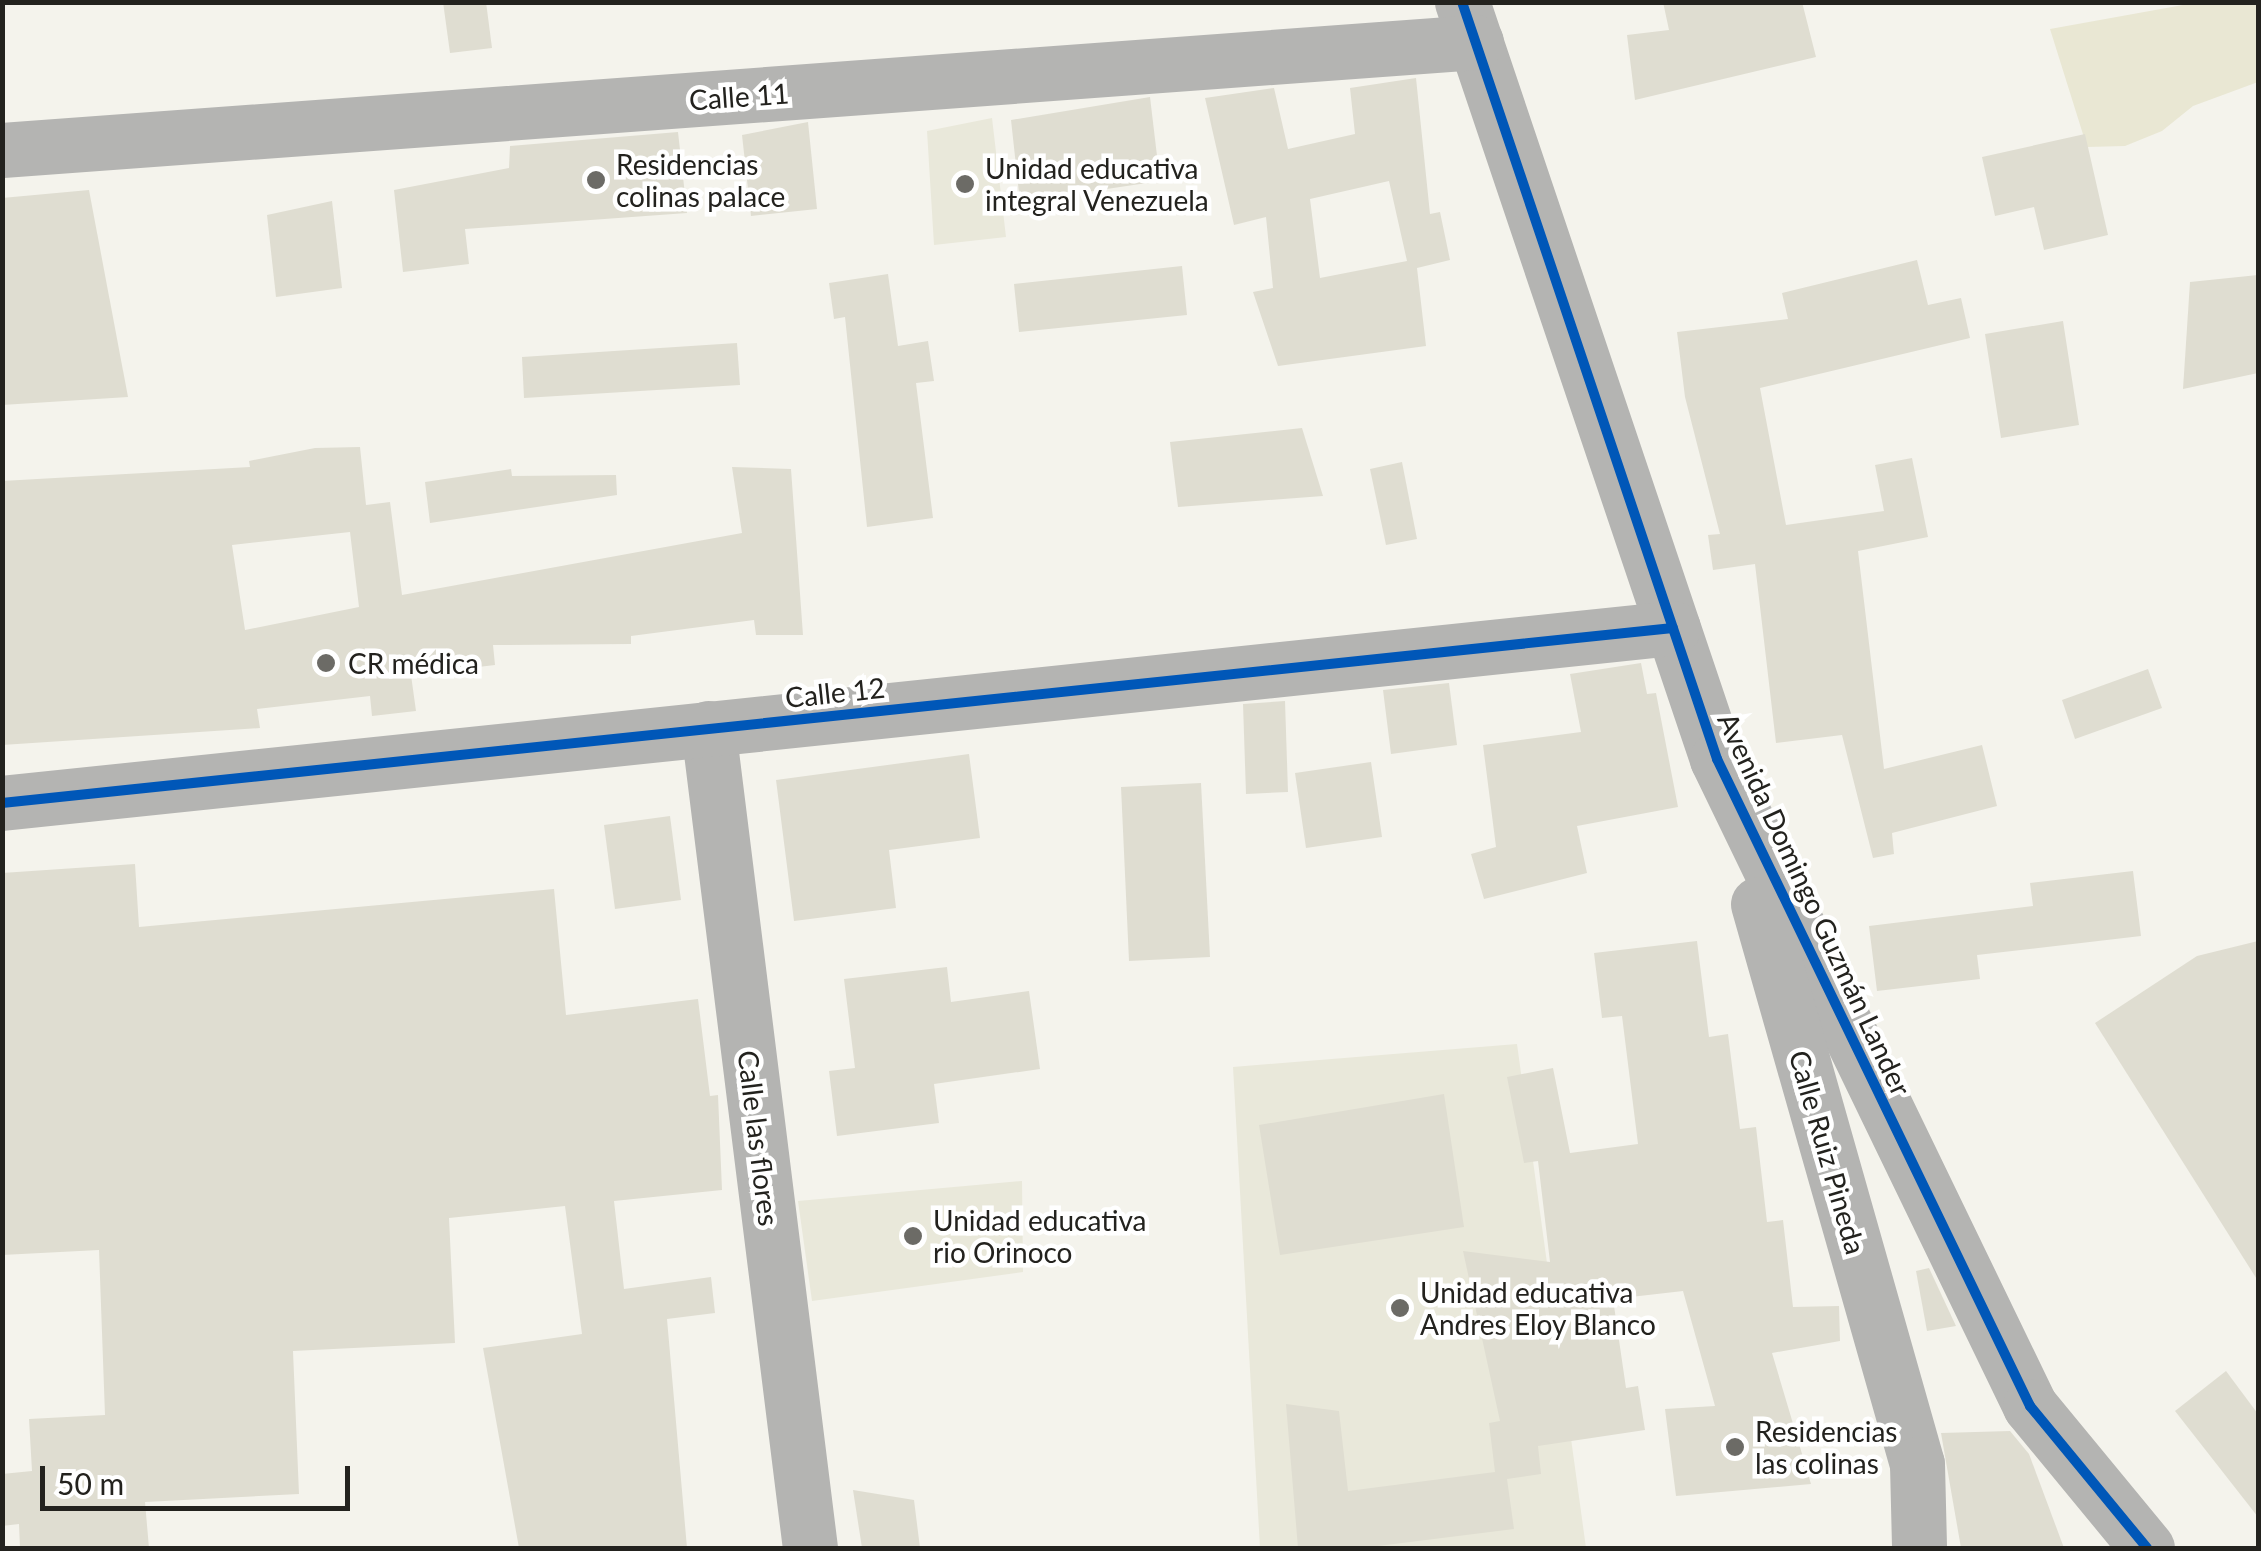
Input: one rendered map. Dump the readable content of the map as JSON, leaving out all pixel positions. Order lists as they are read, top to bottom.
{
  "streets": {
    "street": [
      "Calle 11",
      "Calle 12",
      "Avenida Domingo Guzmán Lander",
      "Calle las flores",
      "Calle Ruiz Pineda"
    ]
  },
  "crossings": [
    ["Calle 11", "Avenida Domingo Guzmán Lander"],
    ["Calle 12", "Avenida Domingo Guzmán Lander"],
    ["Calle 12", "Calle las flores"],
    ["Avenida Domingo Guzmán Lander", "Calle Ruiz Pineda"]
  ],
  "places": [
    "Residencias colinas palace",
    "Unidad educativa integral Venezuela",
    "CR médica",
    "Unidad educativa rio Orinoco",
    "Unidad educativa Andres Eloy Blanco",
    "Residencias las colinas"
  ],
  "scale_bar": "50 m"
}
